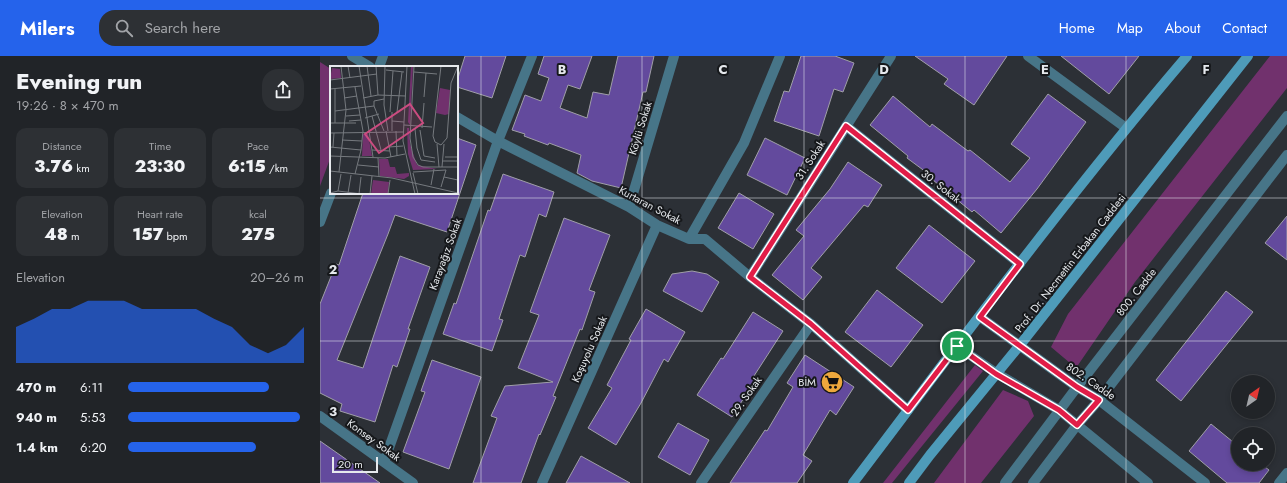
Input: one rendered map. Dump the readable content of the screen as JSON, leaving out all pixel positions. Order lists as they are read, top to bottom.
{
  "streets": {
    "main road": ["Prof. Dr. Necmettin Erbakan Caddesi"],
    "street": [
      "Köylü Sokak",
      "31. Sokak",
      "30. Sokak",
      "Kurtaran Sokak",
      "Karayağız Sokak",
      "800. Cadde",
      "Koşuyolu Sokak",
      "802. Cadde",
      "29. Sokak",
      "Konsey Sokak"
    ]
  },
  "crossings": [
    ["Köylü Sokak", "Kurtaran Sokak"],
    ["31. Sokak", "30. Sokak"],
    ["31. Sokak", "Kurtaran Sokak"],
    ["Kurtaran Sokak", "Karayağız Sokak"],
    ["Kurtaran Sokak", "Koşuyolu Sokak"],
    ["Kurtaran Sokak", "29. Sokak"],
    ["Karayağız Sokak", "Konsey Sokak"],
    ["Prof. Dr. Necmettin Erbakan Caddesi", "802. Cadde"],
    ["800. Cadde", "802. Cadde"]
  ],
  "places": {
    "supermarket": ["BİM"]
  },
  "scale_bar": "20 m",
  "north": "top right",
  "page": {
    "header": "Milers",
    "search": "Search here",
    "nav": [
      "Home",
      "Map",
      "About",
      "Contact"
    ],
    "heading": ["Evening run", "19:26 · 8 × 470 m"],
    "stats": [
      ["Distance", "3.76 km"],
      ["Time", "23:30"],
      ["Pace", "6:15 /km"],
      ["Elevation", "48 m"],
      ["Heart rate", "157 bpm"],
      ["kcal", "275"]
    ],
    "chart": ["Elevation", "20–26 m"],
    "list": [
      {
        "name": "470 m",
        "note": "6:11"
      },
      {
        "name": "940 m",
        "note": "5:53"
      },
      {
        "name": "1.4 km",
        "note": "6:20"
      }
    ],
    "scale": "20 m"
  },
  "grid": {
    "columns": [
      "B",
      "C",
      "D",
      "E",
      "F"
    ],
    "rows": ["2", "3"]
  }
}
